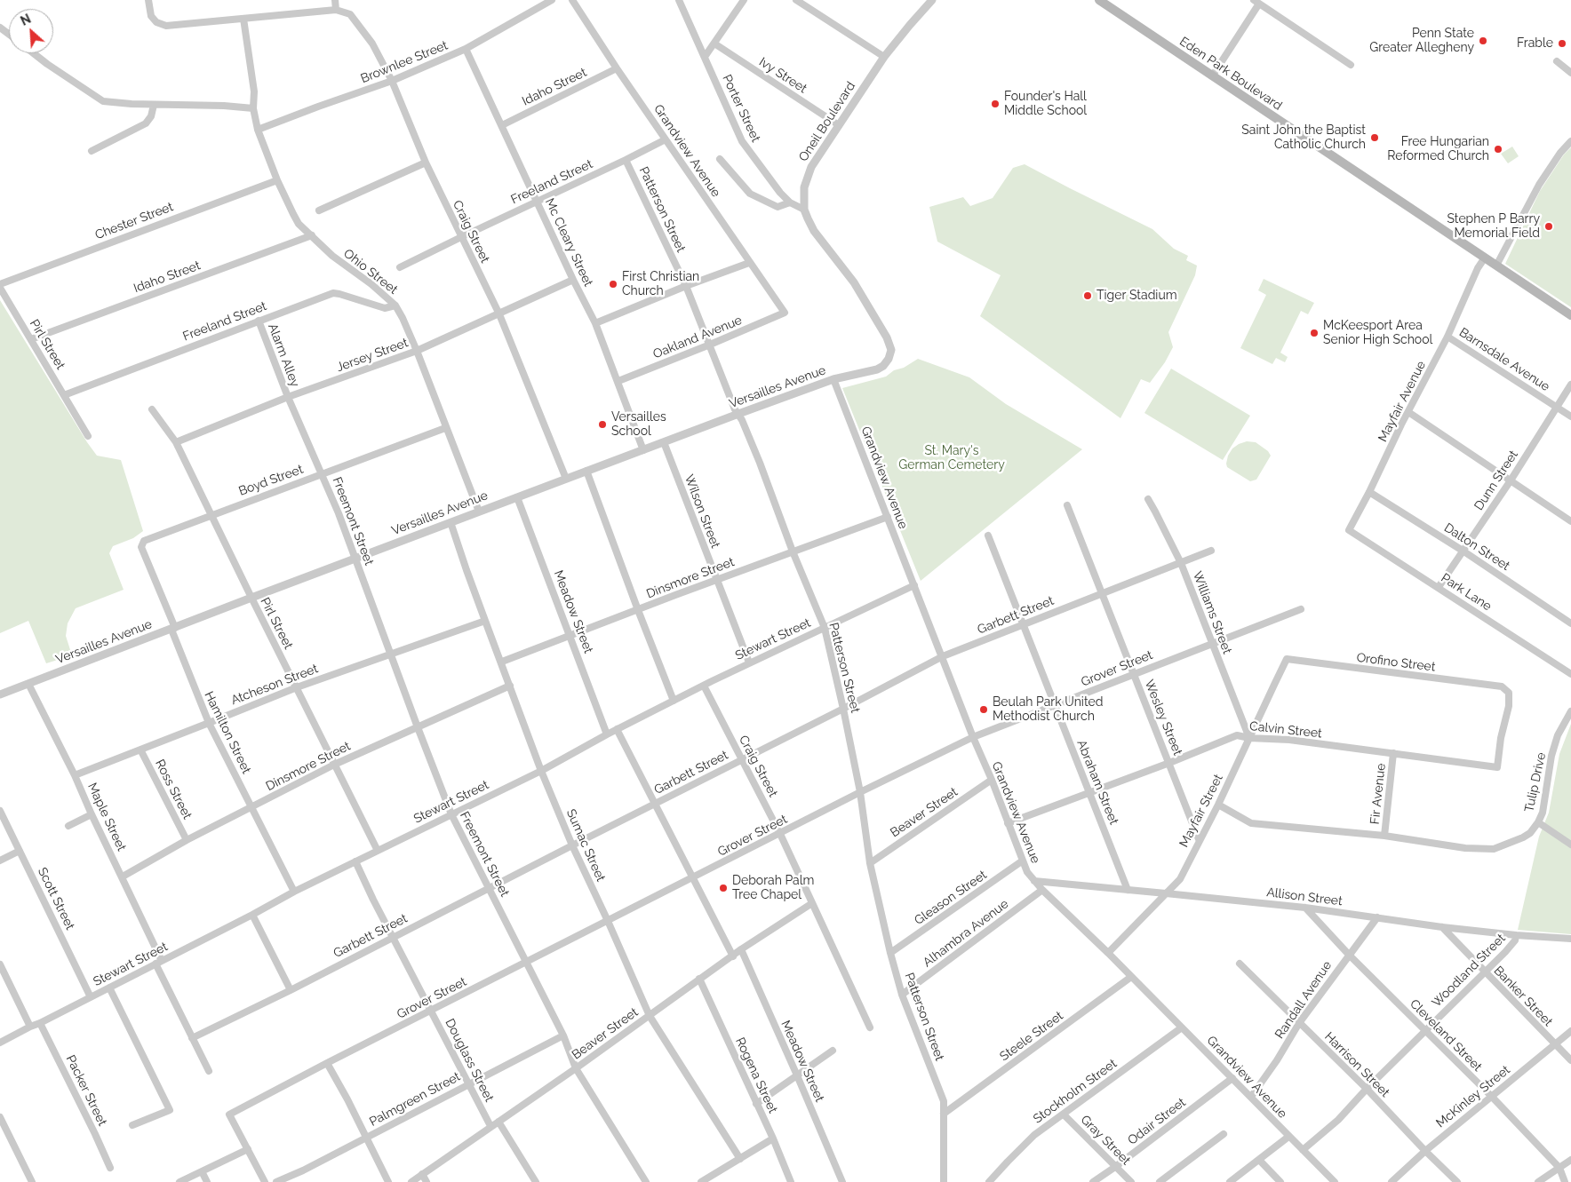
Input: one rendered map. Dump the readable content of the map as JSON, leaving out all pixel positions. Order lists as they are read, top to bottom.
{
  "streets": {
    "main road": ["Eden Park Boulevard"],
    "street": [
      "Brownlee Street",
      "Ivy Street",
      "Idaho Street",
      "Porter Street",
      "Oneil Boulevard",
      "Grandview Avenue",
      "Freeland Street",
      "Patterson Street",
      "Chester Street",
      "Craig Street",
      "Mc Cleary Street",
      "Ohio Street",
      "Oakland Avenue",
      "Pirl Street",
      "Alarm Alley",
      "Jersey Street",
      "Barnsdale Avenue",
      "Versailles Avenue",
      "Mayfair Avenue",
      "Boyd Street",
      "Dunn Street",
      "Wilson Street",
      "Freemont Street",
      "Dalton Street",
      "Dinsmore Street",
      "Park Lane",
      "Meadow Street",
      "Williams Street",
      "Garbett Street",
      "Stewart Street",
      "Orofino Street",
      "Grover Street",
      "Atcheson Street",
      "Wesley Street",
      "Calvin Street",
      "Hamilton Street",
      "Abraham Street",
      "Tulip Drive",
      "Ross Street",
      "Fir Avenue",
      "Mayfair Street",
      "Beaver Street",
      "Maple Street",
      "Sumac Street",
      "Allison Street",
      "Gleason Street",
      "Scott Street",
      "Alhambra Avenue",
      "Woodland Street",
      "Banker Street",
      "Randall Avenue",
      "Cleveland Street",
      "Steele Street",
      "Douglass Street",
      "Harrison Street",
      "Rogena Street",
      "Packer Street",
      "Stockholm Street",
      "McKinley Street",
      "Palmgreen Street",
      "Odair Street",
      "Gray Street"
    ]
  },
  "crossings": [
    ["Brownlee Street", "Craig Street"],
    ["Brownlee Street", "Mc Cleary Street"],
    ["Brownlee Street", "Ohio Street"],
    ["Eden Park Boulevard", "Mayfair Avenue"],
    ["Ivy Street", "Oneil Boulevard"],
    ["Idaho Street", "Grandview Avenue"],
    ["Idaho Street", "Mc Cleary Street"],
    ["Idaho Street", "Ohio Street"],
    ["Idaho Street", "Pirl Street"],
    ["Porter Street", "Oneil Boulevard"],
    ["Oneil Boulevard", "Versailles Avenue"],
    ["Grandview Avenue", "Freeland Street"],
    ["Grandview Avenue", "Oakland Avenue"],
    ["Grandview Avenue", "Versailles Avenue"],
    ["Grandview Avenue", "Dinsmore Street"],
    ["Grandview Avenue", "Garbett Street"],
    ["Grandview Avenue", "Stewart Street"],
    ["Grandview Avenue", "Grover Street"],
    ["Grandview Avenue", "Calvin Street"],
    ["Grandview Avenue", "Mayfair Street"],
    ["Grandview Avenue", "Beaver Street"],
    ["Grandview Avenue", "Allison Street"],
    ["Grandview Avenue", "Gleason Street"],
    ["Grandview Avenue", "Alhambra Avenue"],
    ["Grandview Avenue", "Woodland Street"],
    ["Grandview Avenue", "Randall Avenue"],
    ["Grandview Avenue", "Steele Street"],
    ["Grandview Avenue", "Stockholm Street"],
    ["Grandview Avenue", "Odair Street"],
    ["Freeland Street", "Patterson Street"],
    ["Freeland Street", "Craig Street"],
    ["Freeland Street", "Mc Cleary Street"],
    ["Freeland Street", "Ohio Street"],
    ["Freeland Street", "Pirl Street"],
    ["Freeland Street", "Alarm Alley"],
    ["Patterson Street", "Oakland Avenue"],
    ["Patterson Street", "Versailles Avenue"],
    ["Patterson Street", "Dinsmore Street"],
    ["Patterson Street", "Garbett Street"],
    ["Patterson Street", "Stewart Street"],
    ["Patterson Street", "Grover Street"],
    ["Patterson Street", "Beaver Street"],
    ["Patterson Street", "Gleason Street"],
    ["Patterson Street", "Alhambra Avenue"],
    ["Patterson Street", "Steele Street"],
    ["Chester Street", "Ohio Street"],
    ["Craig Street", "Jersey Street"],
    ["Craig Street", "Versailles Avenue"],
    ["Craig Street", "Garbett Street"],
    ["Craig Street", "Stewart Street"],
    ["Craig Street", "Grover Street"],
    ["Craig Street", "Beaver Street"],
    ["Mc Cleary Street", "Oakland Avenue"],
    ["Mc Cleary Street", "Jersey Street"],
    ["Mc Cleary Street", "Versailles Avenue"],
    ["Ohio Street", "Jersey Street"],
    ["Ohio Street", "Versailles Avenue"],
    ["Ohio Street", "Boyd Street"],
    ["Pirl Street", "Jersey Street"],
    ["Pirl Street", "Versailles Avenue"],
    ["Pirl Street", "Boyd Street"],
    ["Pirl Street", "Dinsmore Street"],
    ["Pirl Street", "Stewart Street"],
    ["Pirl Street", "Atcheson Street"],
    ["Alarm Alley", "Jersey Street"],
    ["Alarm Alley", "Freemont Street"],
    ["Jersey Street", "Freemont Street"],
    ["Barnsdale Avenue", "Mayfair Avenue"],
    ["Barnsdale Avenue", "Dunn Street"],
    ["Versailles Avenue", "Wilson Street"],
    ["Versailles Avenue", "Freemont Street"],
    ["Versailles Avenue", "Meadow Street"],
    ["Versailles Avenue", "Hamilton Street"],
    ["Versailles Avenue", "Maple Street"],
    ["Versailles Avenue", "Sumac Street"],
    ["Mayfair Avenue", "Dalton Street"],
    ["Mayfair Avenue", "Park Lane"],
    ["Boyd Street", "Freemont Street"],
    ["Boyd Street", "Hamilton Street"],
    ["Dunn Street", "Dalton Street"],
    ["Dunn Street", "Park Lane"],
    ["Wilson Street", "Dinsmore Street"],
    ["Wilson Street", "Stewart Street"],
    ["Freemont Street", "Dinsmore Street"],
    ["Freemont Street", "Garbett Street"],
    ["Freemont Street", "Stewart Street"],
    ["Freemont Street", "Grover Street"],
    ["Freemont Street", "Atcheson Street"],
    ["Freemont Street", "Beaver Street"],
    ["Freemont Street", "Palmgreen Street"],
    ["Dinsmore Street", "Meadow Street"],
    ["Dinsmore Street", "Hamilton Street"],
    ["Dinsmore Street", "Ross Street"],
    ["Dinsmore Street", "Maple Street"],
    ["Dinsmore Street", "Sumac Street"],
    ["Meadow Street", "Stewart Street"],
    ["Meadow Street", "Beaver Street"],
    ["Williams Street", "Garbett Street"],
    ["Williams Street", "Grover Street"],
    ["Williams Street", "Calvin Street"],
    ["Williams Street", "Mayfair Street"],
    ["Garbett Street", "Wesley Street"],
    ["Garbett Street", "Abraham Street"],
    ["Garbett Street", "Maple Street"],
    ["Garbett Street", "Sumac Street"],
    ["Garbett Street", "Douglass Street"],
    ["Stewart Street", "Hamilton Street"],
    ["Stewart Street", "Maple Street"],
    ["Stewart Street", "Sumac Street"],
    ["Stewart Street", "Scott Street"],
    ["Stewart Street", "Douglass Street"],
    ["Stewart Street", "Packer Street"],
    ["Orofino Street", "Calvin Street"],
    ["Orofino Street", "Mayfair Street"],
    ["Grover Street", "Wesley Street"],
    ["Grover Street", "Abraham Street"],
    ["Grover Street", "Sumac Street"],
    ["Grover Street", "Douglass Street"],
    ["Atcheson Street", "Hamilton Street"],
    ["Atcheson Street", "Ross Street"],
    ["Atcheson Street", "Maple Street"],
    ["Atcheson Street", "Sumac Street"],
    ["Wesley Street", "Calvin Street"],
    ["Wesley Street", "Mayfair Street"],
    ["Calvin Street", "Abraham Street"],
    ["Calvin Street", "Fir Avenue"],
    ["Calvin Street", "Mayfair Street"],
    ["Abraham Street", "Allison Street"],
    ["Mayfair Street", "Allison Street"],
    ["Beaver Street", "Sumac Street"],
    ["Beaver Street", "Douglass Street"],
    ["Beaver Street", "Rogena Street"],
    ["Allison Street", "Woodland Street"],
    ["Allison Street", "Banker Street"],
    ["Allison Street", "Randall Avenue"],
    ["Allison Street", "Cleveland Street"],
    ["Woodland Street", "Banker Street"],
    ["Woodland Street", "Cleveland Street"],
    ["Woodland Street", "Harrison Street"],
    ["Banker Street", "McKinley Street"],
    ["Randall Avenue", "Cleveland Street"],
    ["Randall Avenue", "Harrison Street"],
    ["Cleveland Street", "McKinley Street"],
    ["Douglass Street", "Palmgreen Street"],
    ["Harrison Street", "McKinley Street"],
    ["Stockholm Street", "Gray Street"],
    ["Odair Street", "Gray Street"]
  ],
  "parks": ["St. Mary's German Cemetery"],
  "places": [
    "Penn State Greater Allegheny",
    "Frable",
    "Founder's Hall Middle School",
    "Saint John the Baptist Catholic Church",
    "Free Hungarian Reformed Church",
    "Stephen P Barry Memorial Field",
    "First Christian Church",
    "Tiger Stadium",
    "McKeesport Area Senior High School",
    "Versailles School",
    "Beulah Park United Methodist Church",
    "Deborah Palm Tree Chapel"
  ],
  "north": "top left"
}
